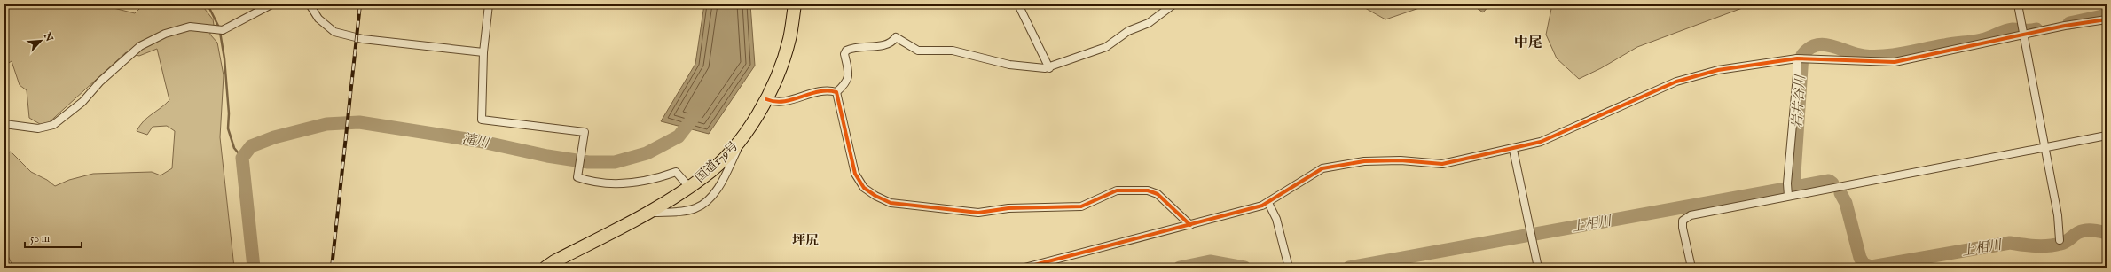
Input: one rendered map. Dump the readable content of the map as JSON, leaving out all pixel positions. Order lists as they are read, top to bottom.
{
  "streets": {
    "highway": ["国道179号"]
  },
  "districts": ["中尾", "坪尻"],
  "water": ["岩井谷川", "滝川", "上相川"],
  "scale_bar": "50 m",
  "north": "top right"
}
